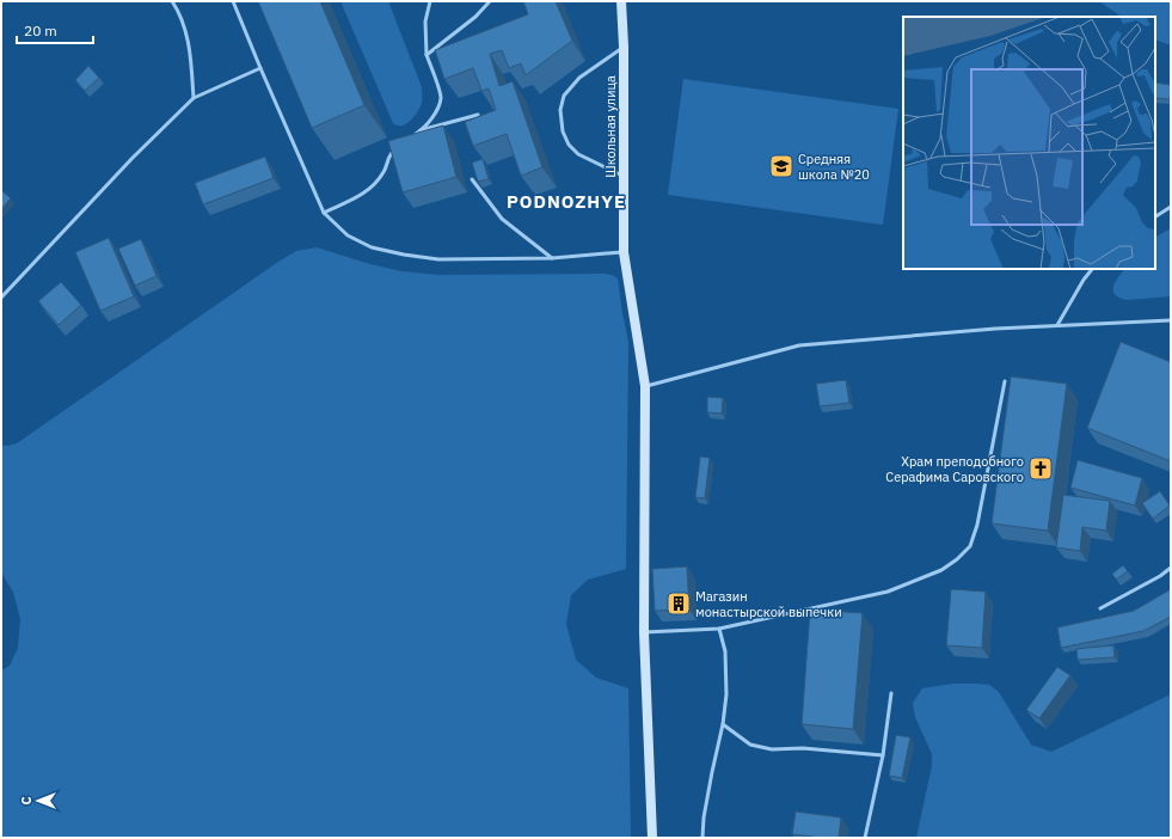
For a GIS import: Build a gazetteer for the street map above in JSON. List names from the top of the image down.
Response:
{
  "streets": {
    "main road": ["Школьная улица"]
  },
  "districts": ["PODNOZHYE"],
  "places": {
    "school or university": ["Средняя школа №20"],
    "church": ["Храм преподобного Серафима Саровского"],
    "building": ["Магазин монастырской выпечки"]
  },
  "scale_bar": "20 m",
  "north": "left"
}
